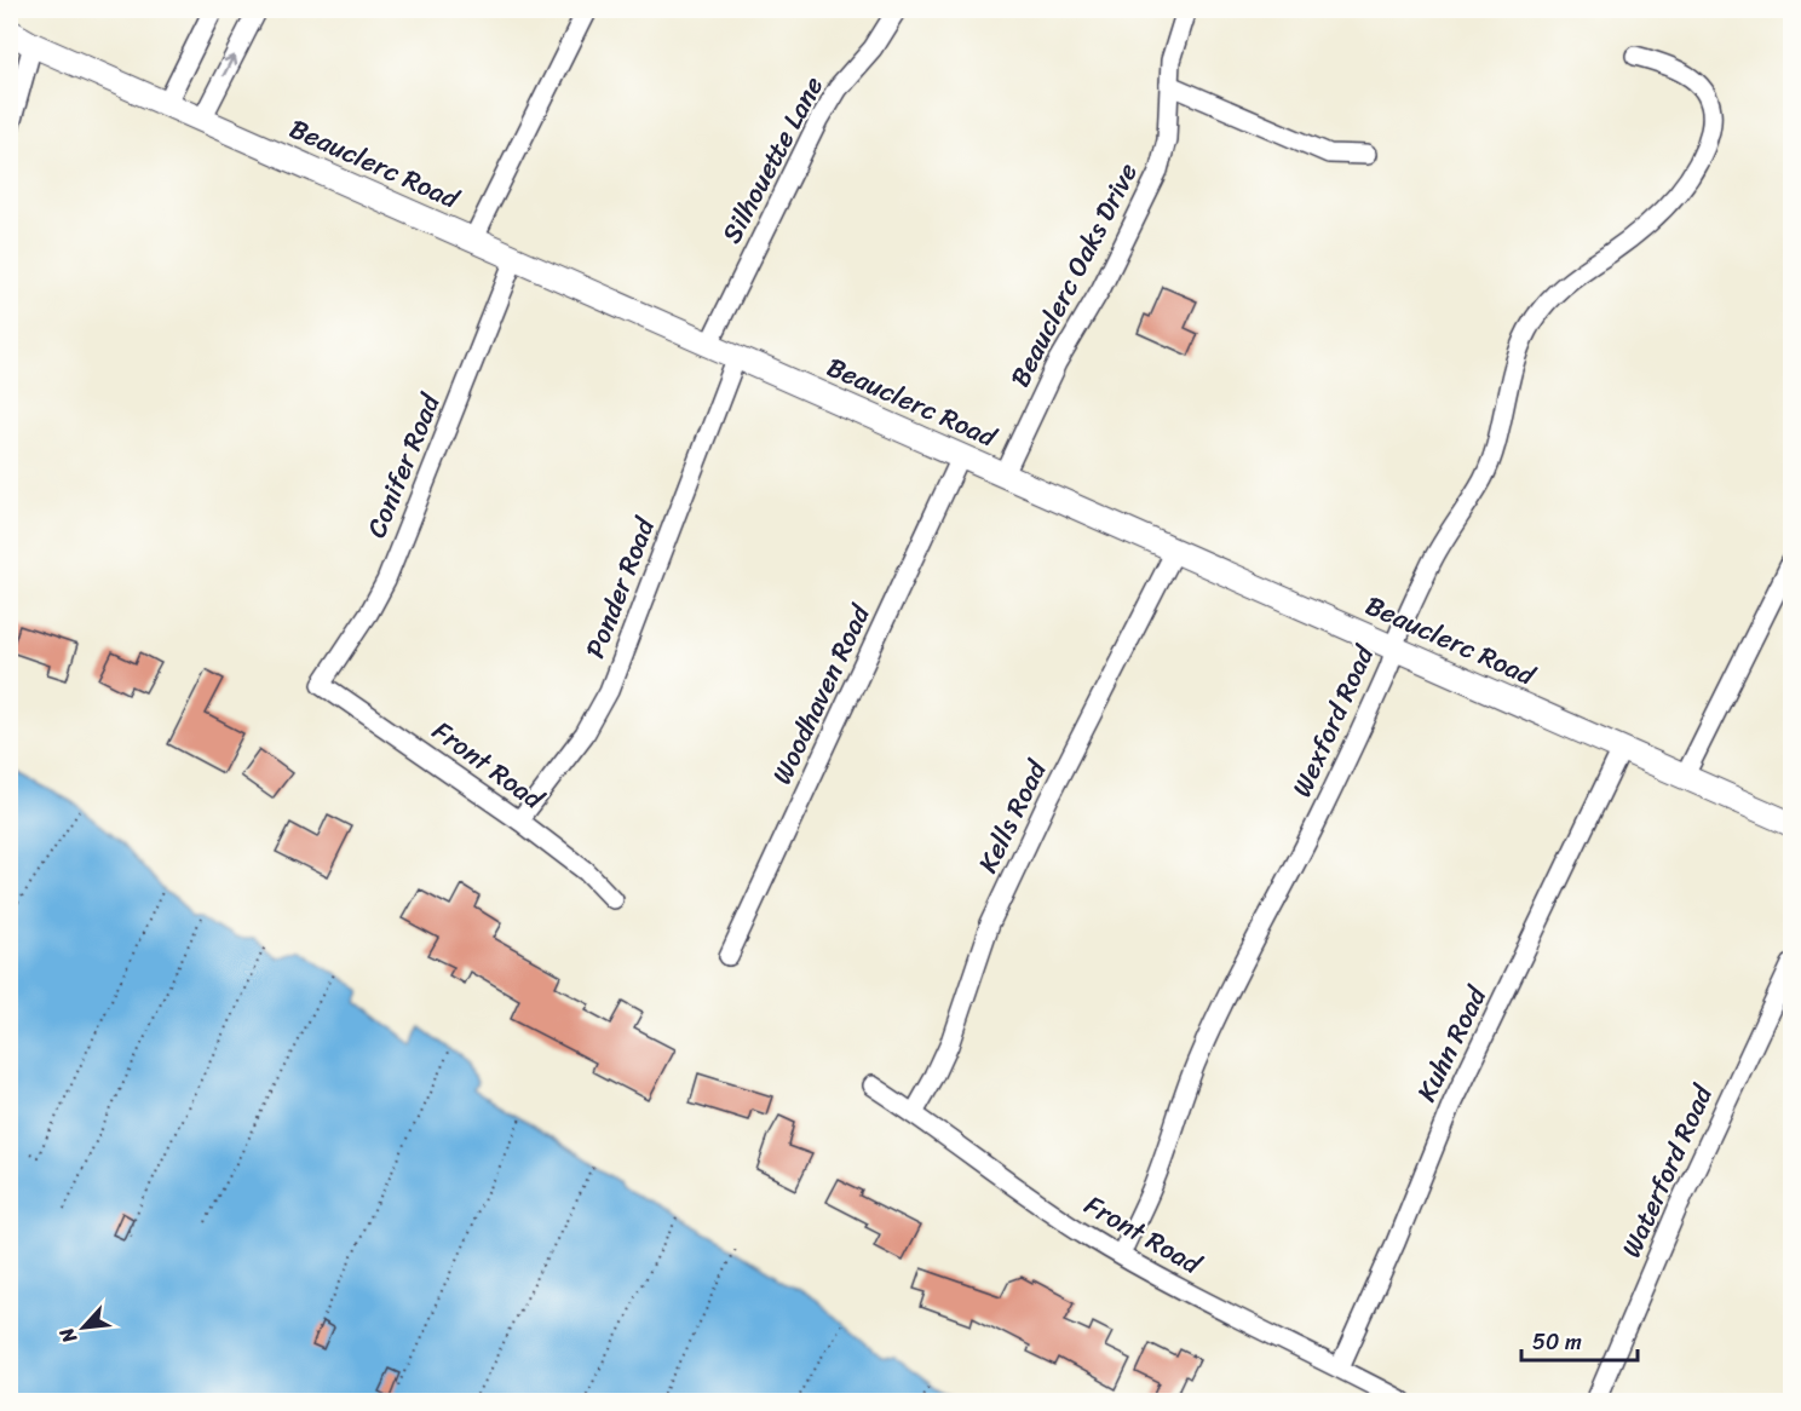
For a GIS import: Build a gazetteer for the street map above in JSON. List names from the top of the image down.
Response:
{
  "streets": {
    "street": [
      "Silhouette Lane",
      "Beauclerc Road",
      "Beauclerc Oaks Drive",
      "Conifer Road",
      "Ponder Road",
      "Woodhaven Road",
      "Wexford Road",
      "Front Road",
      "Kells Road",
      "Kuhn Road",
      "Waterford Road"
    ]
  },
  "crossings": [
    ["Silhouette Lane", "Beauclerc Road"],
    ["Beauclerc Road", "Beauclerc Oaks Drive"],
    ["Beauclerc Road", "Conifer Road"],
    ["Beauclerc Road", "Ponder Road"],
    ["Beauclerc Road", "Woodhaven Road"],
    ["Beauclerc Road", "Wexford Road"],
    ["Beauclerc Road", "Kells Road"],
    ["Beauclerc Road", "Kuhn Road"],
    ["Conifer Road", "Front Road"],
    ["Ponder Road", "Front Road"],
    ["Wexford Road", "Front Road"],
    ["Front Road", "Kells Road"],
    ["Front Road", "Kuhn Road"]
  ],
  "scale_bar": "50 m",
  "north": "bottom left"
}
